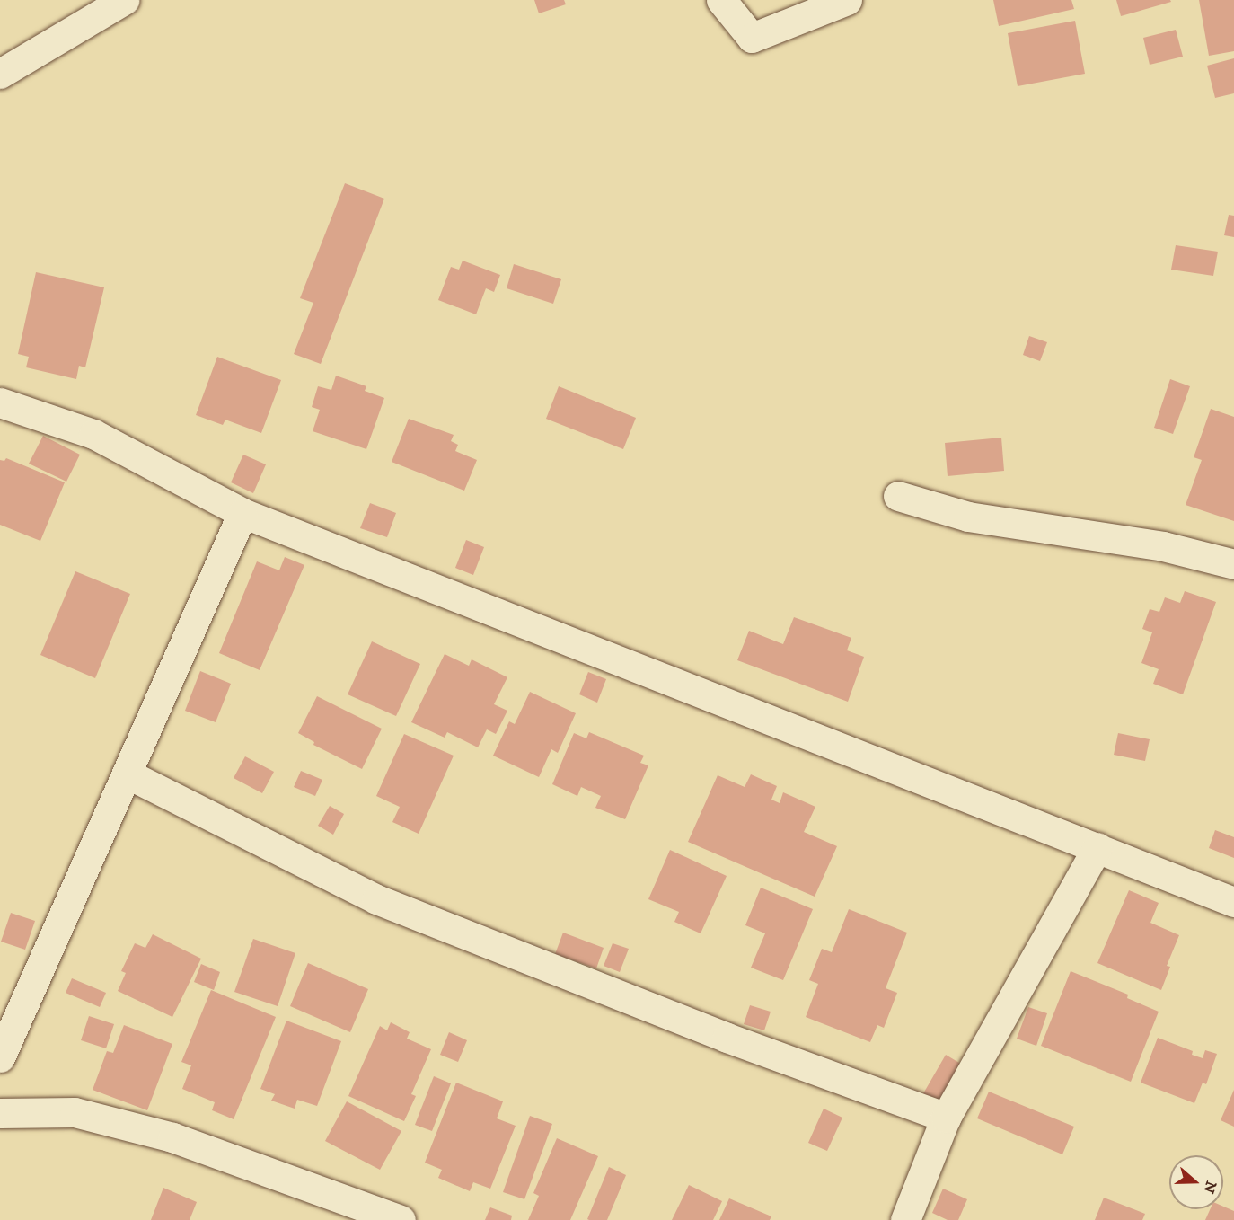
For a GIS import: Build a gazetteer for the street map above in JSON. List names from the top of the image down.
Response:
{
  "north": "right"
}
